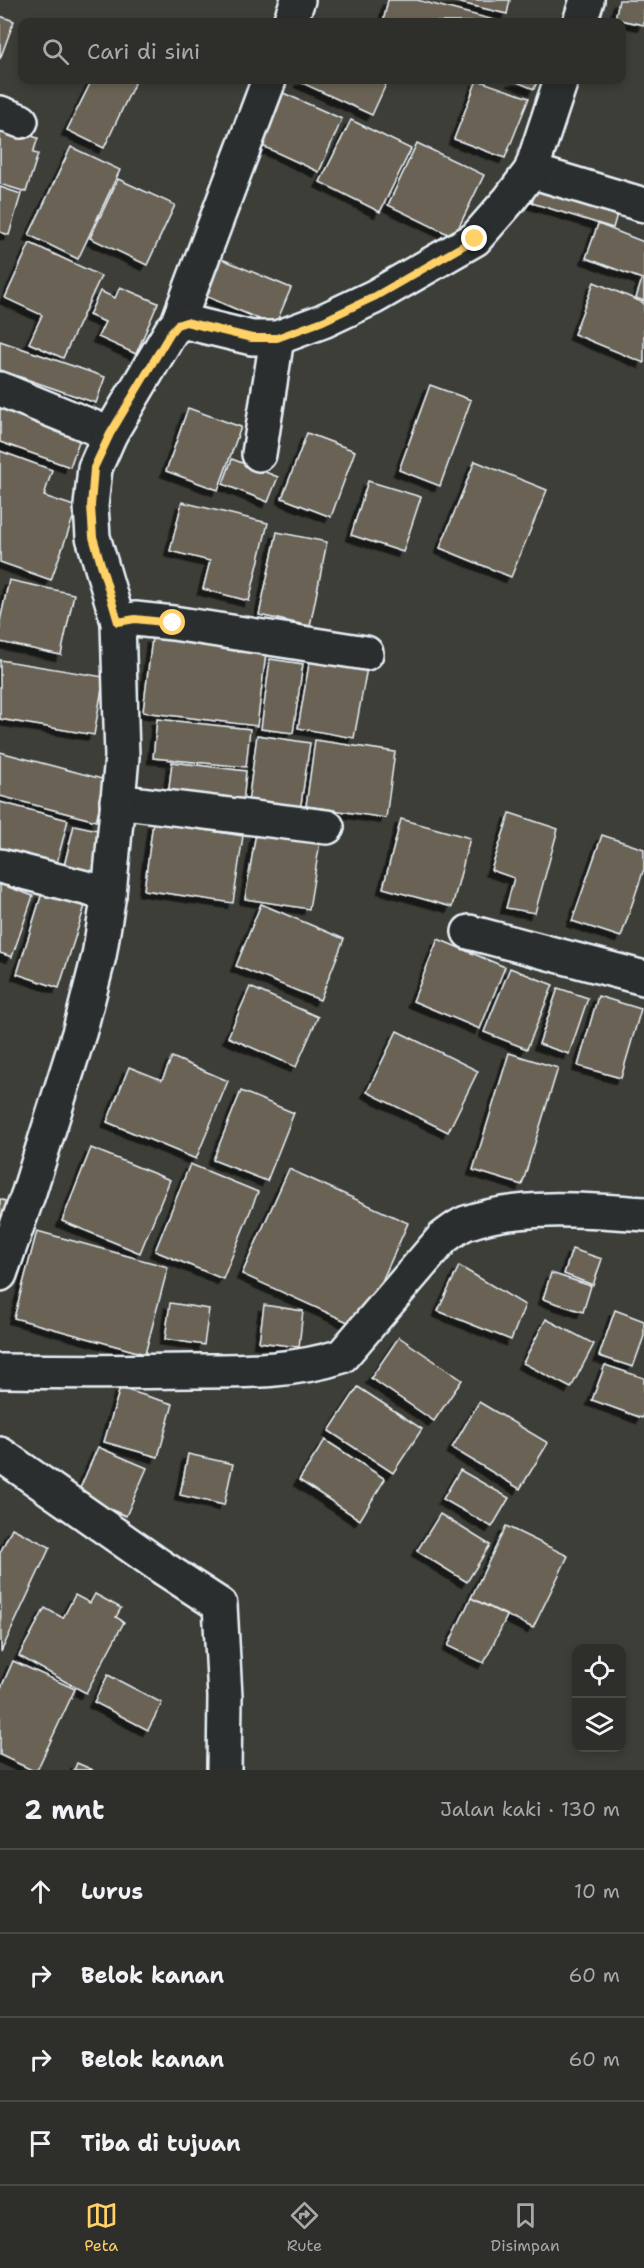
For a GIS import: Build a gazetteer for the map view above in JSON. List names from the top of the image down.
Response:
{
  "page": {
    "search": "Cari di sini",
    "heading": ["2 mnt", "Jalan kaki · 130 m"],
    "list": [
      ["Lurus", "10 m"],
      ["Belok kanan", "60 m"],
      ["Belok kanan", "60 m"],
      "Tiba di tujuan"
    ],
    "nav": ["Peta", "Rute", "Disimpan"]
  }
}
